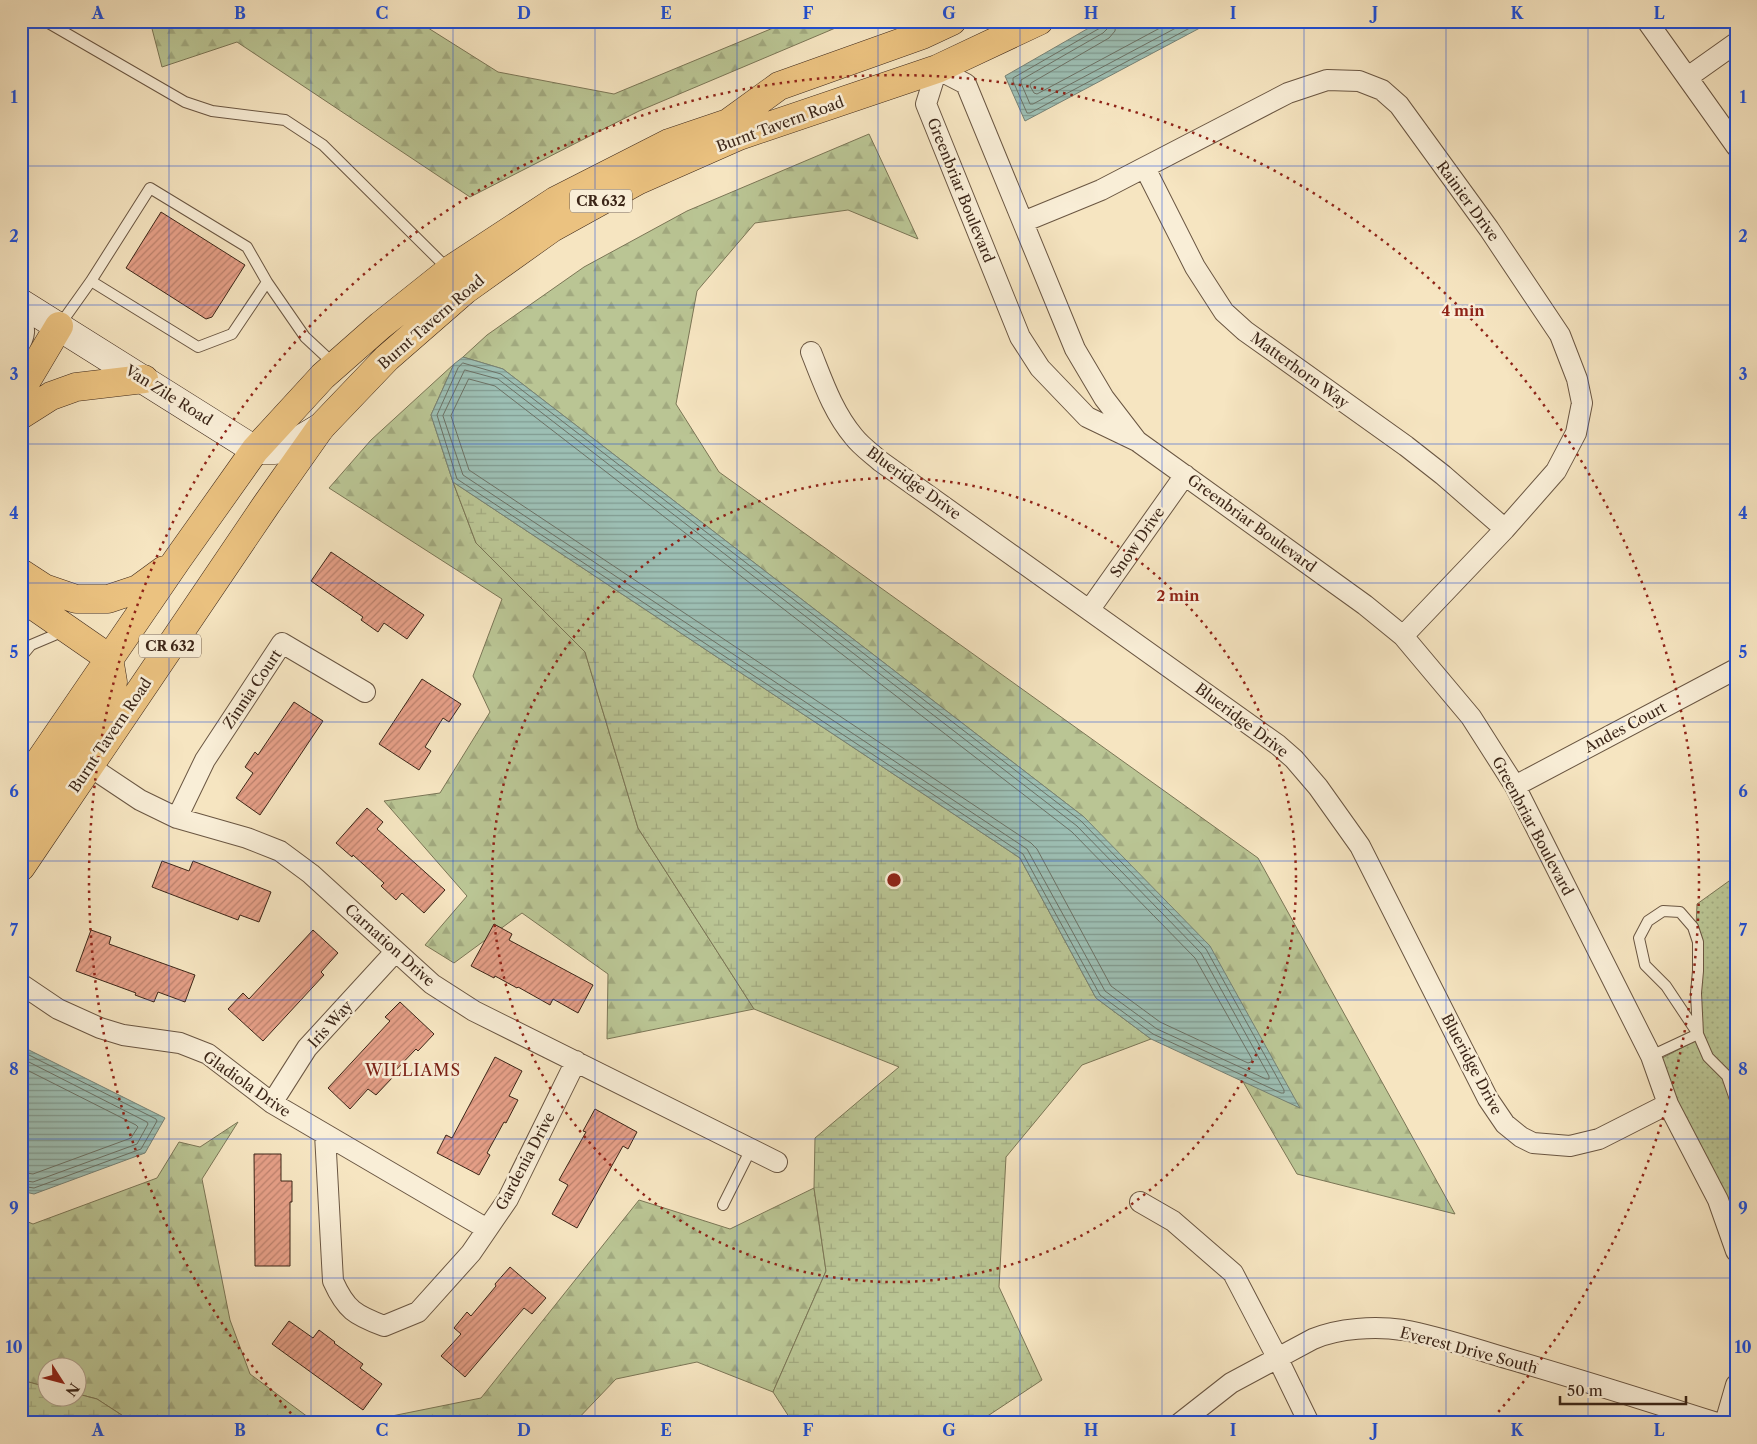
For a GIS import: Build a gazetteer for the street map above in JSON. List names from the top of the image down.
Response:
{
  "streets": {
    "main road": ["Burnt Tavern Road", "CR 632"],
    "street": [
      "Greenbriar Boulevard",
      "Rainier Drive",
      "Matterhorn Way",
      "Van Zile Road",
      "Blueridge Drive",
      "Snow Drive",
      "Zinnia Court",
      "Andes Court",
      "Carnation Drive",
      "Iris Way",
      "Gladiola Drive",
      "Gardenia Drive",
      "Everest Drive South"
    ]
  },
  "crossings": [
    ["Burnt Tavern Road", "Greenbriar Boulevard"],
    ["Burnt Tavern Road", "Van Zile Road"],
    ["Burnt Tavern Road", "Carnation Drive"],
    ["Greenbriar Boulevard", "Rainier Drive"],
    ["Greenbriar Boulevard", "Blueridge Drive"],
    ["Greenbriar Boulevard", "Snow Drive"],
    ["Greenbriar Boulevard", "Andes Court"],
    ["Rainier Drive", "Matterhorn Way"],
    ["Blueridge Drive", "Snow Drive"],
    ["Zinnia Court", "Carnation Drive"],
    ["Carnation Drive", "Iris Way"],
    ["Carnation Drive", "Gardenia Drive"],
    ["Iris Way", "Gladiola Drive"],
    ["Gladiola Drive", "Gardenia Drive"]
  ],
  "districts": ["WILLIAMS"],
  "scale_bar": "50 m",
  "north": "bottom right",
  "grid": {
    "columns": [
      "A",
      "B",
      "C",
      "D",
      "E",
      "F",
      "G",
      "H",
      "I",
      "J",
      "K",
      "L"
    ],
    "rows": [
      "1",
      "2",
      "3",
      "4",
      "5",
      "6",
      "7",
      "8",
      "9",
      "10"
    ]
  },
  "rings": ["4 min", "2 min"]
}
